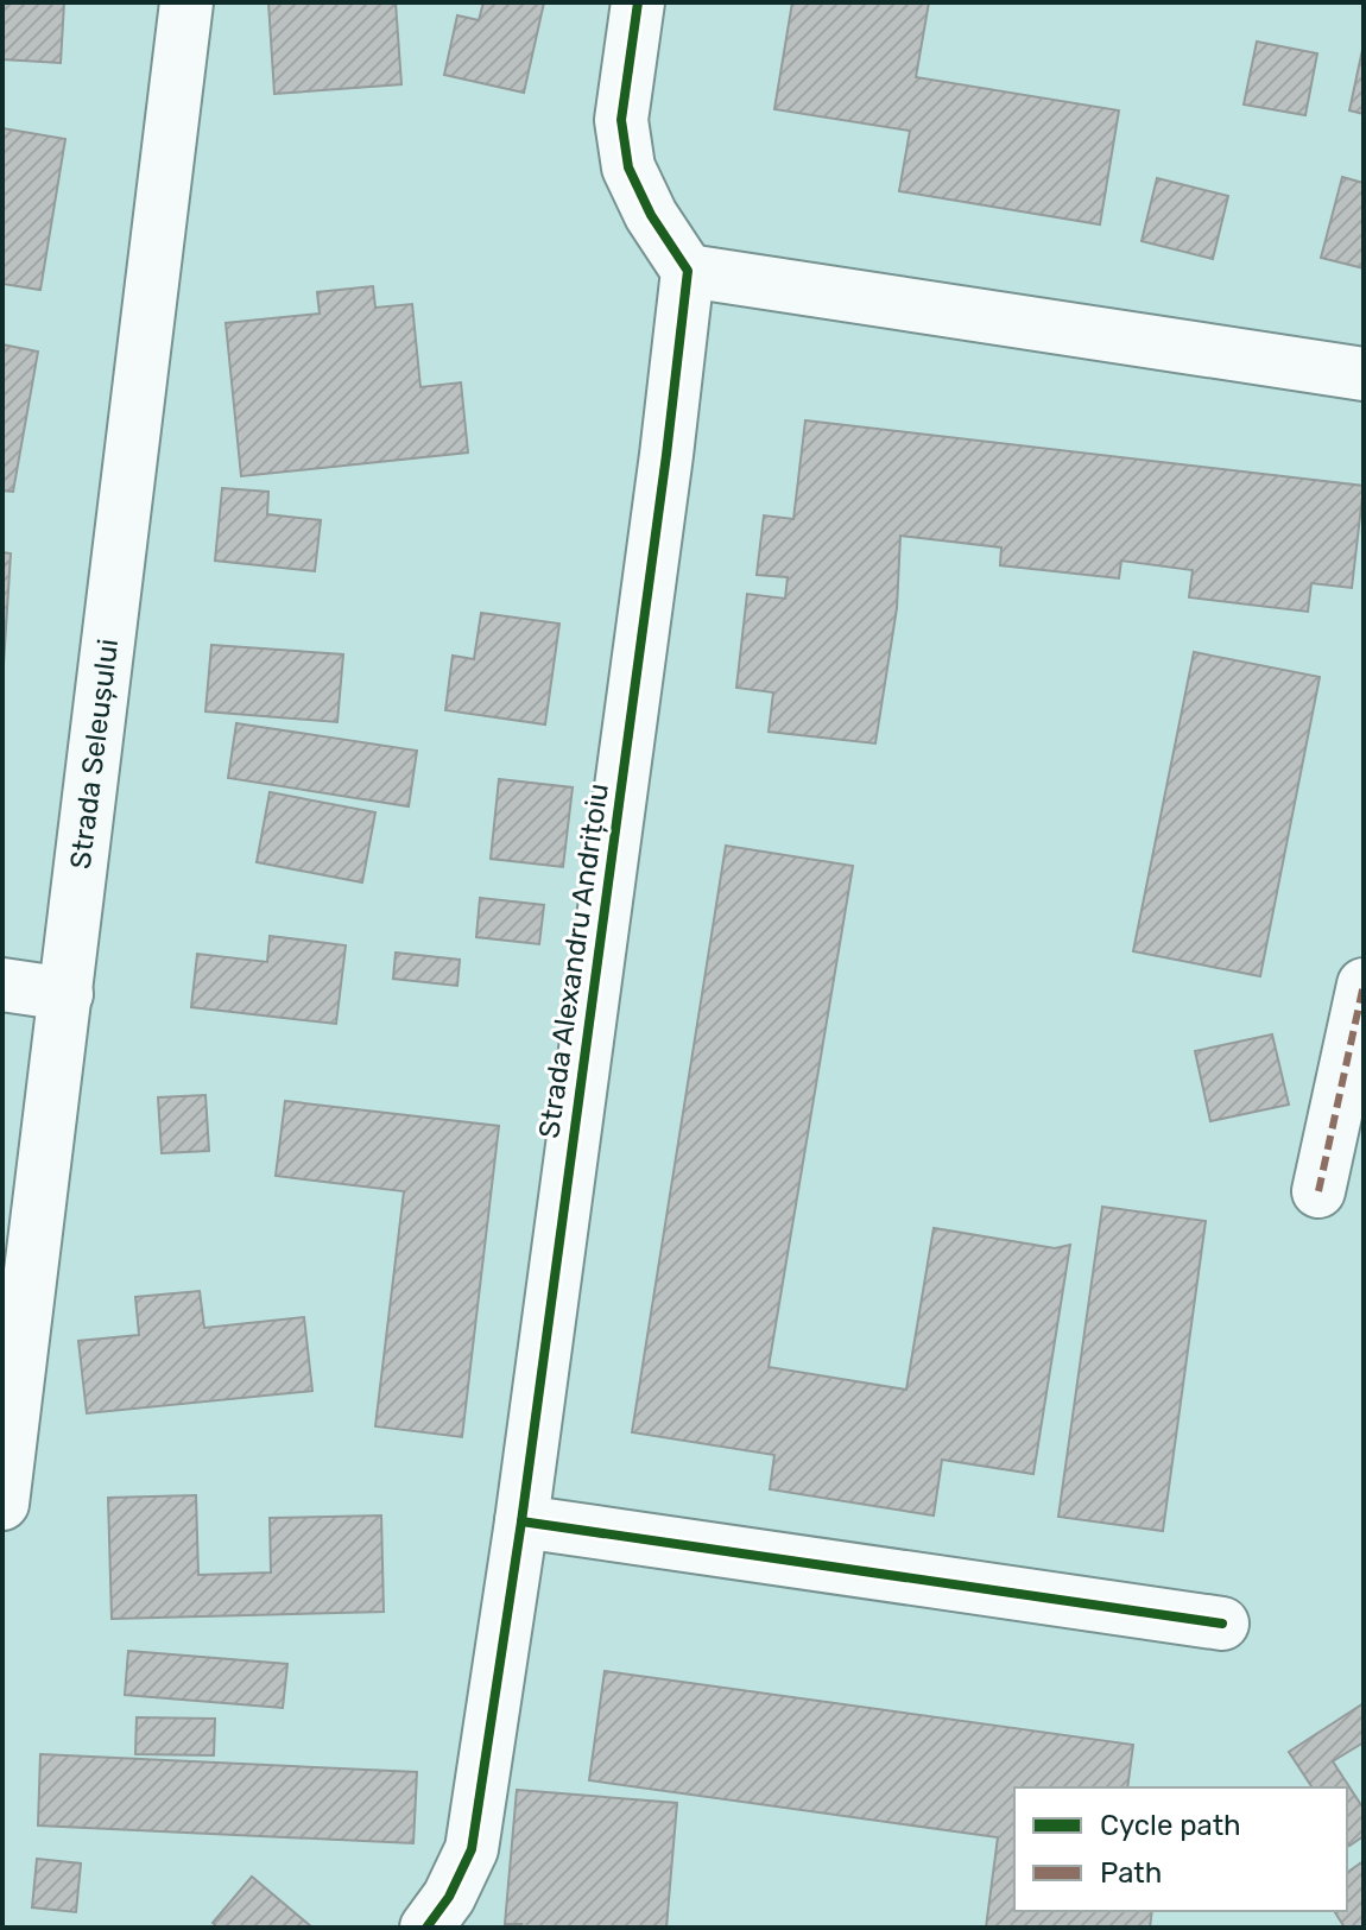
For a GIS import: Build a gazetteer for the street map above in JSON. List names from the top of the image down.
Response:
{
  "streets": {
    "street": ["Strada Seleușului", "Strada Alexandru Andrițoiu"]
  },
  "legend": ["Cycle path", "Path"]
}
